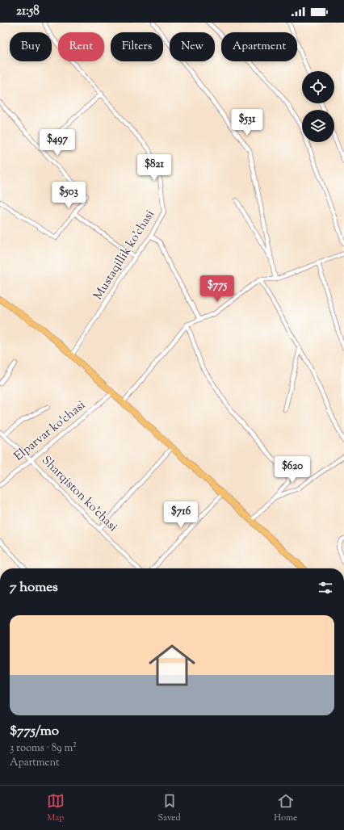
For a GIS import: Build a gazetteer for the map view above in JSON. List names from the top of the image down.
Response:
{
  "streets": {
    "street": ["Mustaqillik ko'chasi", "Elparvar ko'chasi", "Sharqiston ko'chasi"]
  },
  "crossings": [
    ["Elparvar ko'chasi", "Sharqiston ko'chasi"]
  ],
  "page": {
    "status": "21:58",
    "chip": [
      "Buy",
      "Rent",
      "Filters",
      "New",
      "Apartment"
    ],
    "price": [
      "$531",
      "$497",
      "$821",
      "$503",
      "$775",
      "$620",
      "$716"
    ],
    "heading": "7 homes",
    "list": [
      {
        "name": "$775/mo",
        "note": "3 rooms · 89 m² · Apartment"
      }
    ],
    "tabs": ["Map", "Saved", "Home"]
  }
}
